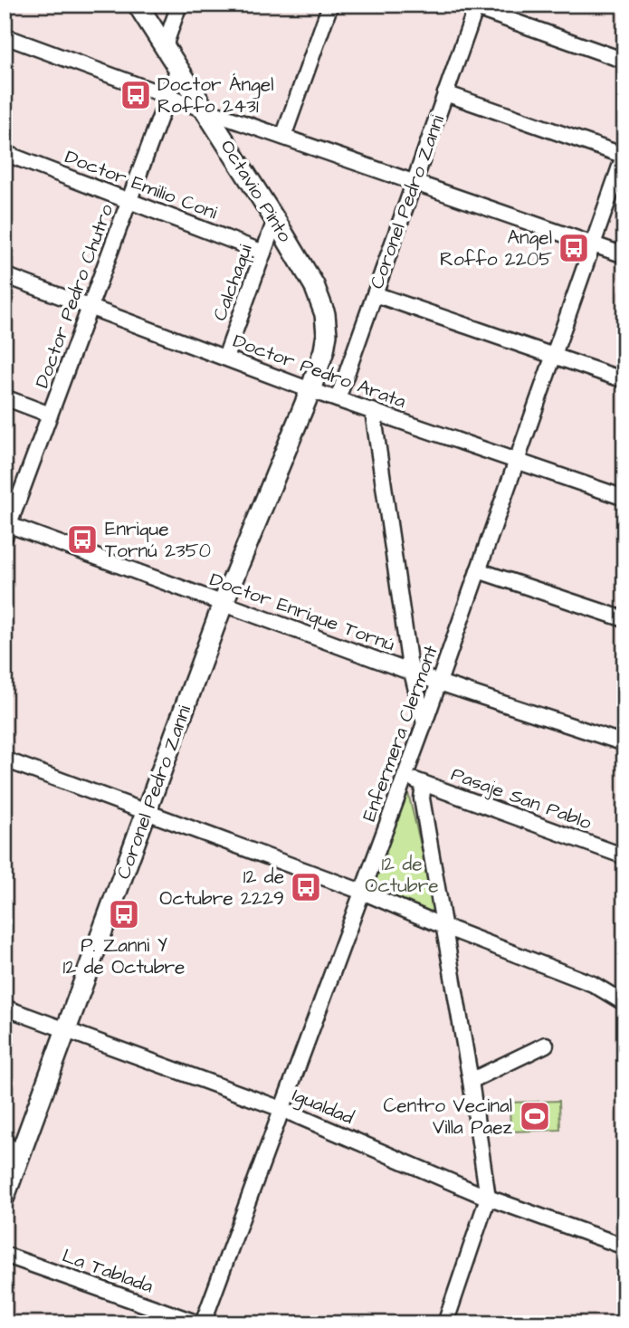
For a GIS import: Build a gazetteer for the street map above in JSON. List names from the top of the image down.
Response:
{
  "streets": {
    "main road": ["Octavio Pinto", "Coronel Pedro Zanni"],
    "street": [
      "Doctor Emilio Coni",
      "Calchaqui",
      "Doctor Pedro Chutro",
      "Doctor Pedro Arata",
      "Doctor Enrique Tornú",
      "Enfermera Clermont",
      "Pasaje San Pablo",
      "Igualdad",
      "La Tablada"
    ]
  },
  "crossings": [
    ["Doctor Emilio Coni", "Calchaqui"],
    ["Doctor Emilio Coni", "Doctor Pedro Chutro"],
    ["Octavio Pinto", "Coronel Pedro Zanni"],
    ["Octavio Pinto", "Calchaqui"],
    ["Octavio Pinto", "Doctor Pedro Chutro"],
    ["Octavio Pinto", "Doctor Pedro Arata"],
    ["Coronel Pedro Zanni", "Doctor Pedro Arata"],
    ["Coronel Pedro Zanni", "Doctor Enrique Tornú"],
    ["Coronel Pedro Zanni", "Igualdad"],
    ["Calchaqui", "Doctor Pedro Arata"],
    ["Doctor Pedro Chutro", "Doctor Pedro Arata"],
    ["Doctor Pedro Chutro", "Doctor Enrique Tornú"],
    ["Doctor Pedro Arata", "Enfermera Clermont"],
    ["Doctor Enrique Tornú", "Enfermera Clermont"],
    ["Enfermera Clermont", "Pasaje San Pablo"],
    ["Enfermera Clermont", "Igualdad"],
    ["Enfermera Clermont", "La Tablada"]
  ],
  "parks": ["12 de Octubre"],
  "places": {
    "bus stop": [
      "Doctor Ángel Roffo 2431",
      "Angel Roffo 2205",
      "Enrique Tornú 2350",
      "12 de Octubre 2229",
      "P. Zanni Y 12 de Octubre"
    ],
    "sports": ["Centro Vecinal Villa Paez"]
  }
}
